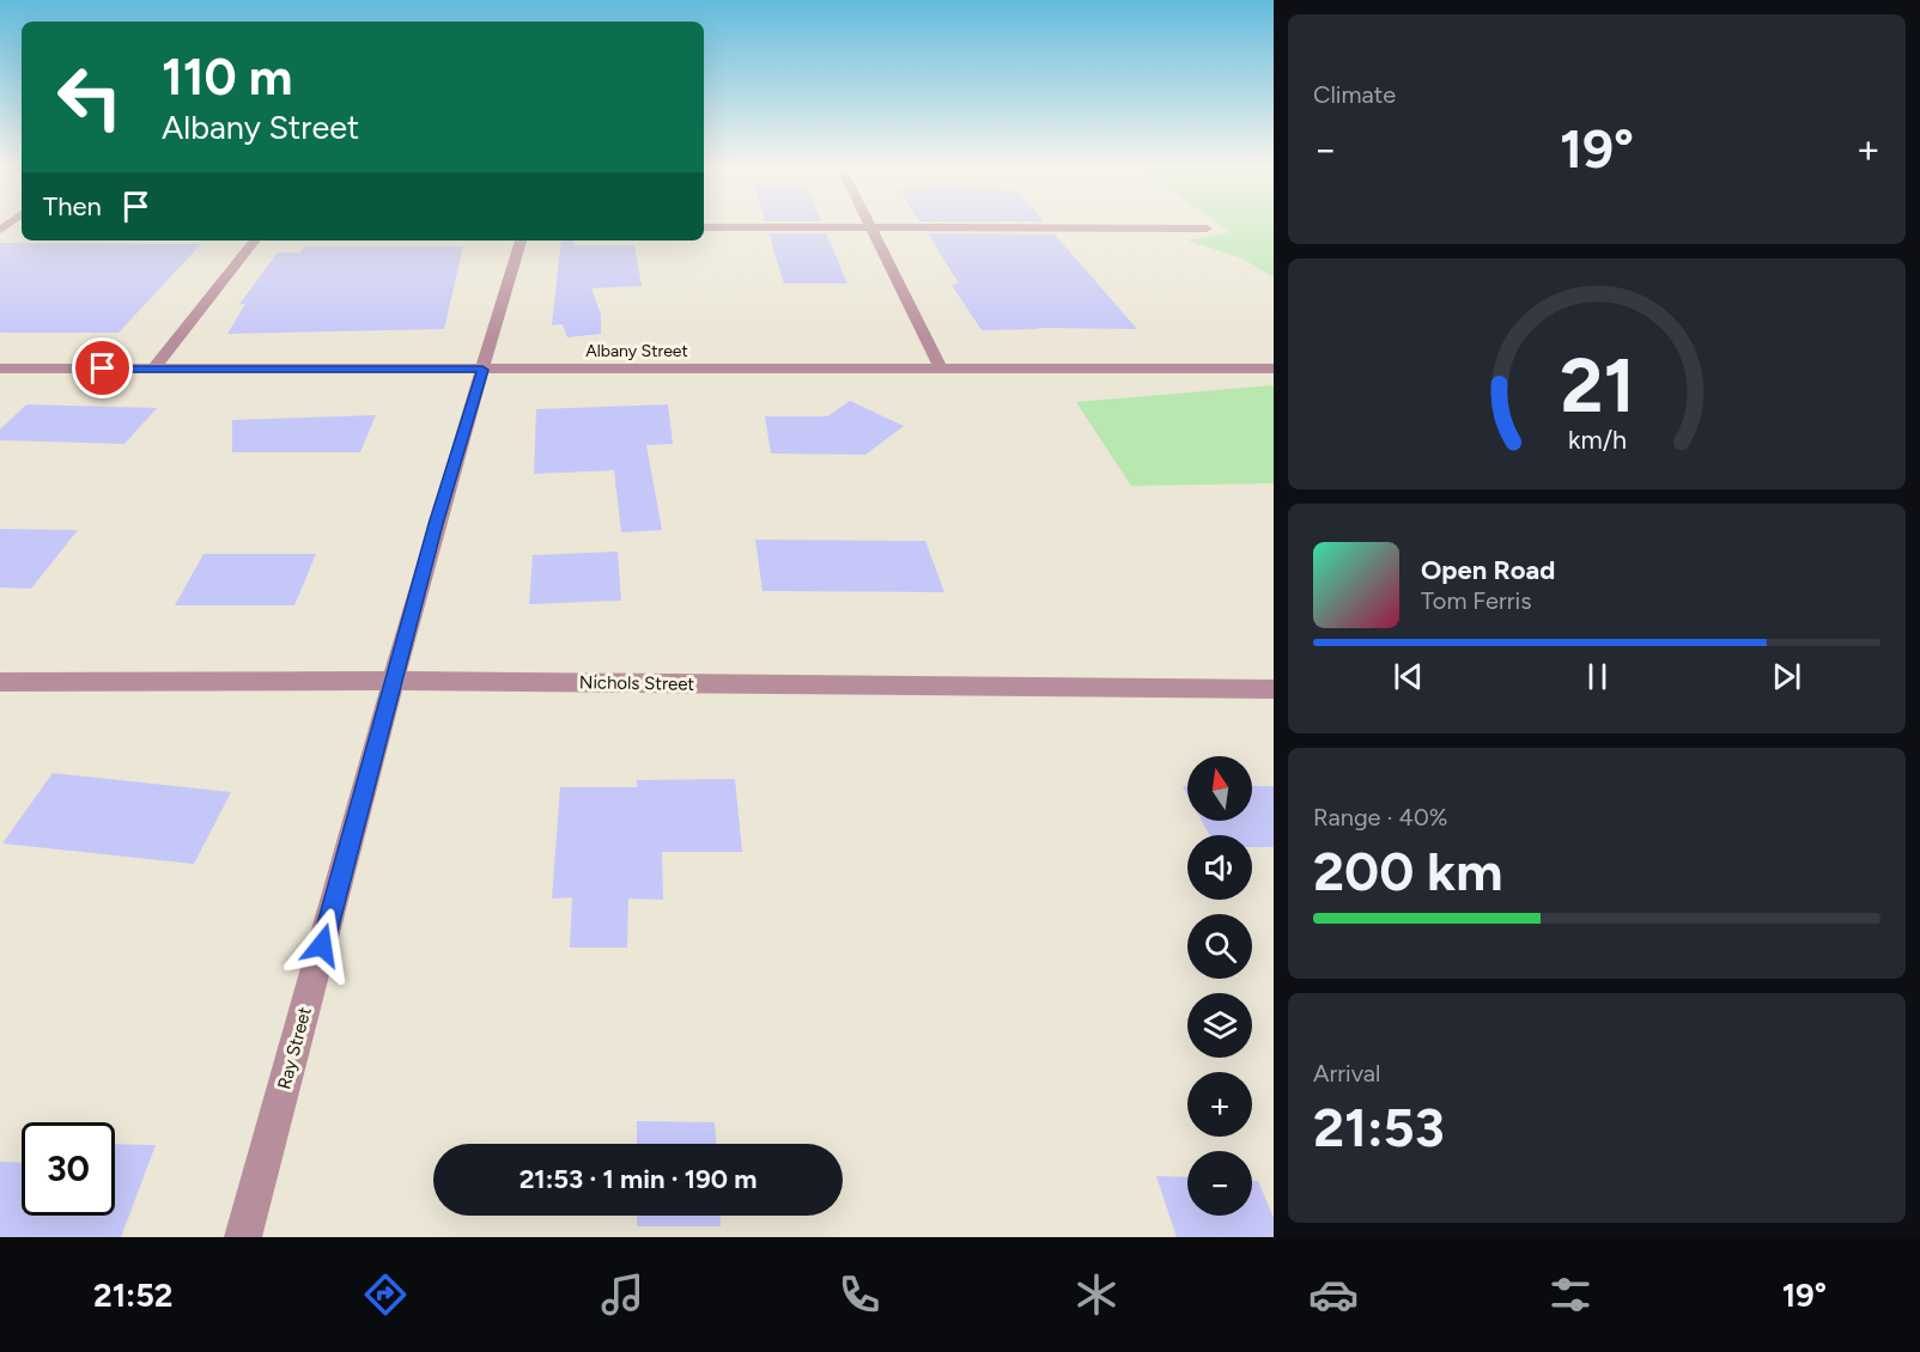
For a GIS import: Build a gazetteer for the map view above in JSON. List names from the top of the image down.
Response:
{
  "streets": {
    "street": ["Albany Street", "Nichols Street", "Ray Street"]
  },
  "crossings": [
    ["Albany Street", "Ray Street"],
    ["Nichols Street", "Ray Street"]
  ],
  "north": "top",
  "page": {
    "tile": [
      "Climate",
      ["Range · 40%", "200 km"],
      ["Arrival", "21:53"]
    ],
    "turn": ["110 m", "Albany Street"],
    "heat": ["−", "19°", "+"],
    "then": "Then",
    "song": ["Open Road", "Tom Ferris"],
    "map_buttons": ["+", "−"],
    "limit": "30",
    "trip": "21:53 · 1 min · 190 m",
    "tabs": ["21:52", "19°"],
    "gauge": ["21", "km/h"]
  }
}
